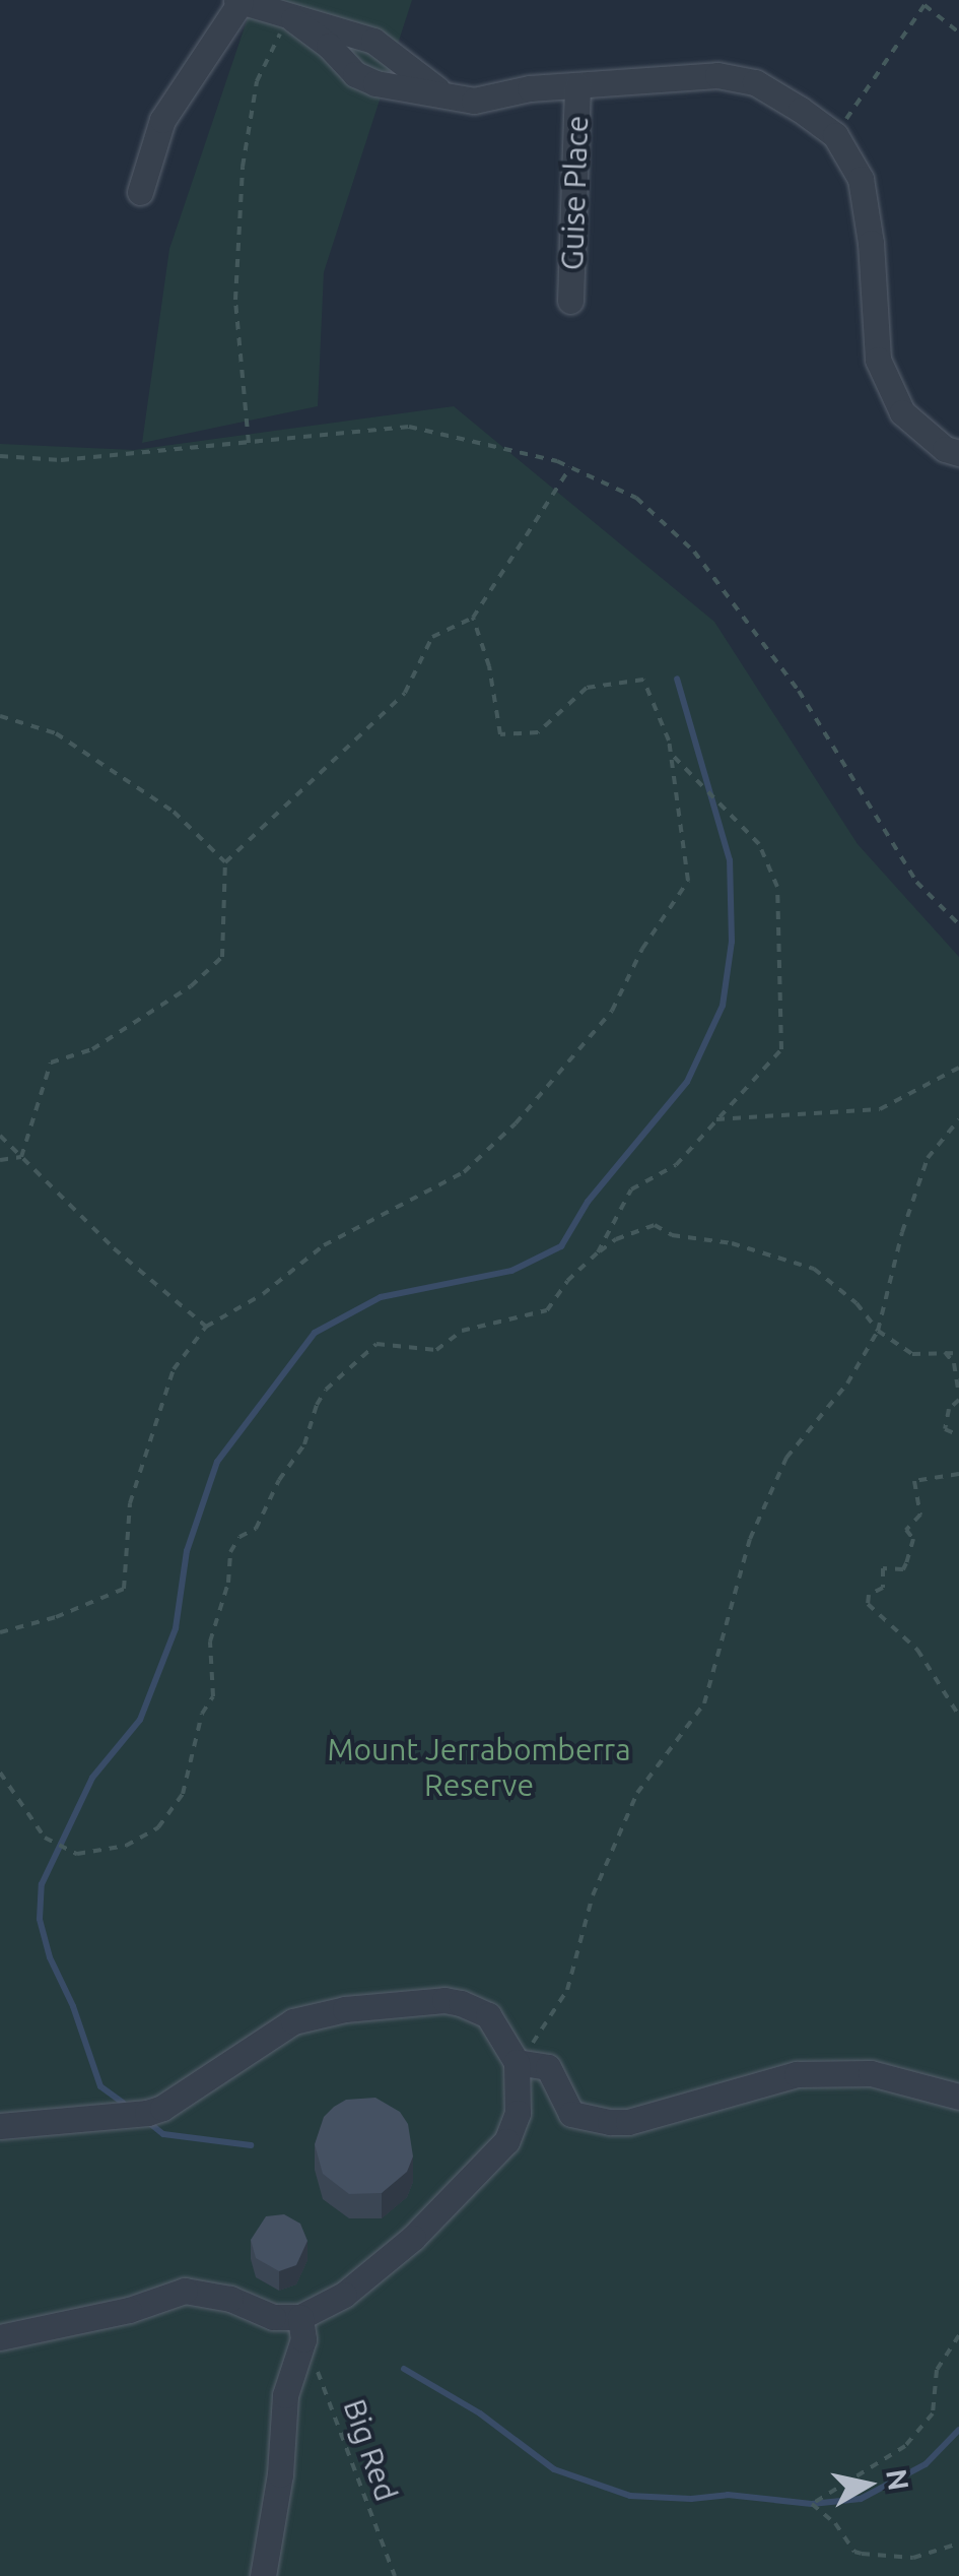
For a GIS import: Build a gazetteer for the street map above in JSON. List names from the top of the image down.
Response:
{
  "streets": {
    "street": ["Guise Place"],
    "path": ["Big Red"]
  },
  "parks": ["Mount Jerrabomberra Reserve"],
  "north": "right"
}
